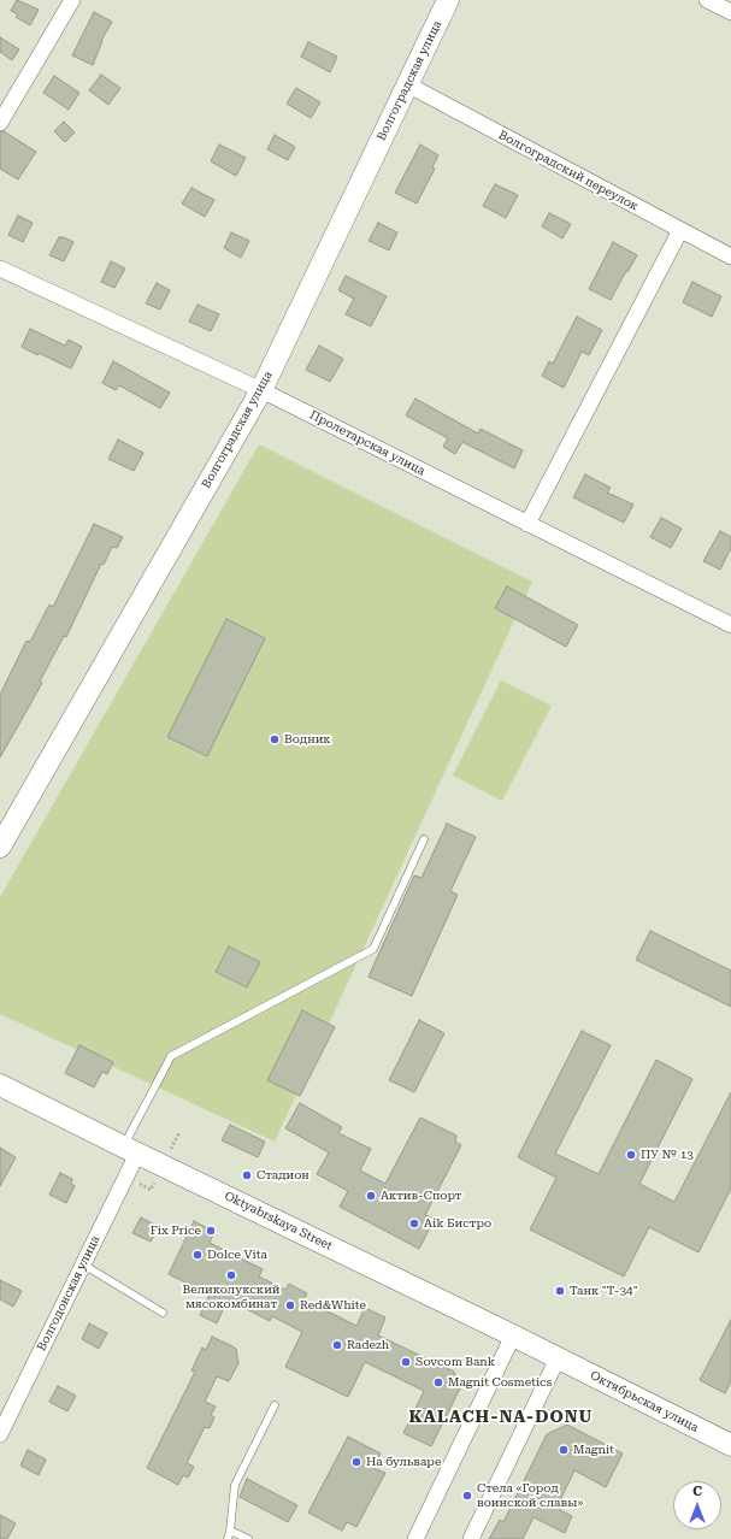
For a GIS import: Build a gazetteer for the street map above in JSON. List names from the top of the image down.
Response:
{
  "streets": {
    "street": [
      "Волгоградская улица",
      "Волгоградский переулок",
      "Пролетарская улица",
      "Oktyabrskaya Street",
      "Волгодонская улица",
      "Октябрьская улица"
    ]
  },
  "crossings": [
    ["Волгоградская улица", "Волгоградский переулок"],
    ["Волгоградская улица", "Пролетарская улица"],
    ["Oktyabrskaya Street", "Волгодонская улица"],
    ["Oktyabrskaya Street", "Октябрьская улица"]
  ],
  "districts": ["KALACH-NA-DONU"],
  "places": [
    "Водник",
    "ПУ № 13",
    "Стадион",
    "Актив-Спорт",
    "Aik Бистро",
    "Fix Price",
    "Dolce Vita",
    "Великолукский мясокомбинат",
    "Танк \"Т-34\"",
    "Red&White",
    "Radezh",
    "Sovcom Bank",
    "Magnit Cosmetics",
    "Magnit",
    "На бульваре",
    "Стела «Город воинской славы»"
  ],
  "north": "top"
}
